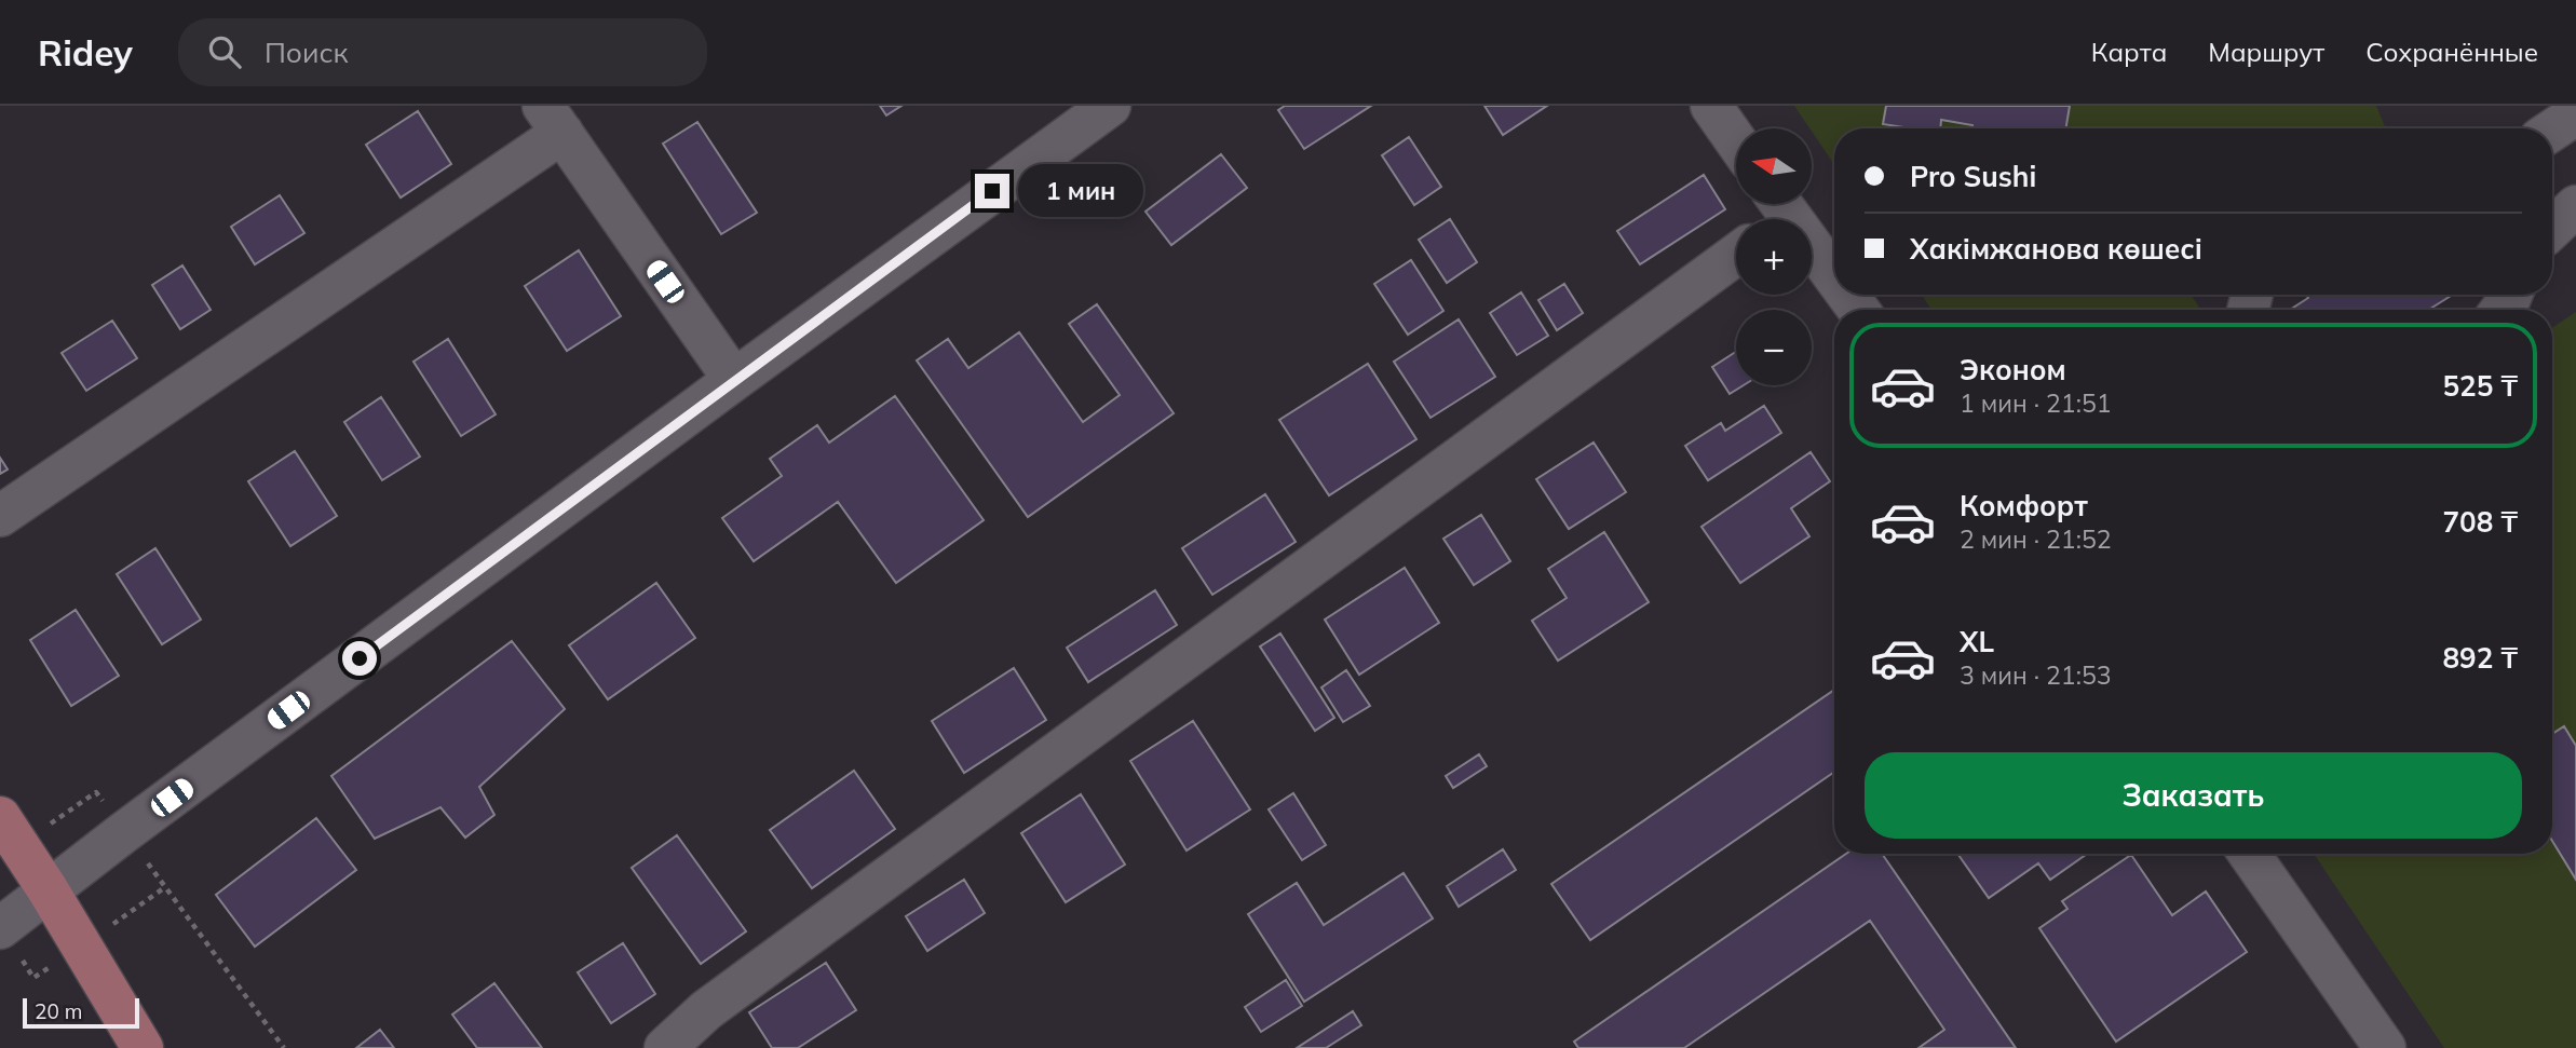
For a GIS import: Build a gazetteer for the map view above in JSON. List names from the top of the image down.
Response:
{
  "scale_bar": "20 m",
  "north": "left",
  "page": {
    "header": "Ridey",
    "search": "Поиск",
    "nav": ["Карта", "Маршрут", "Сохранённые"],
    "map_buttons": ["+", "−"],
    "banner": ["Pro Sushi", "Хакімжанова көшесі"],
    "bubble": "1 мин",
    "list": [
      {
        "name": "Эконом",
        "note": "1 мин · 21:51",
        "value": "525 ₸"
      },
      {
        "name": "Комфорт",
        "note": "2 мин · 21:52",
        "value": "708 ₸"
      },
      {
        "name": "XL",
        "note": "3 мин · 21:53",
        "value": "892 ₸"
      }
    ],
    "buttons": "Заказать",
    "scale": "20 m"
  }
}
